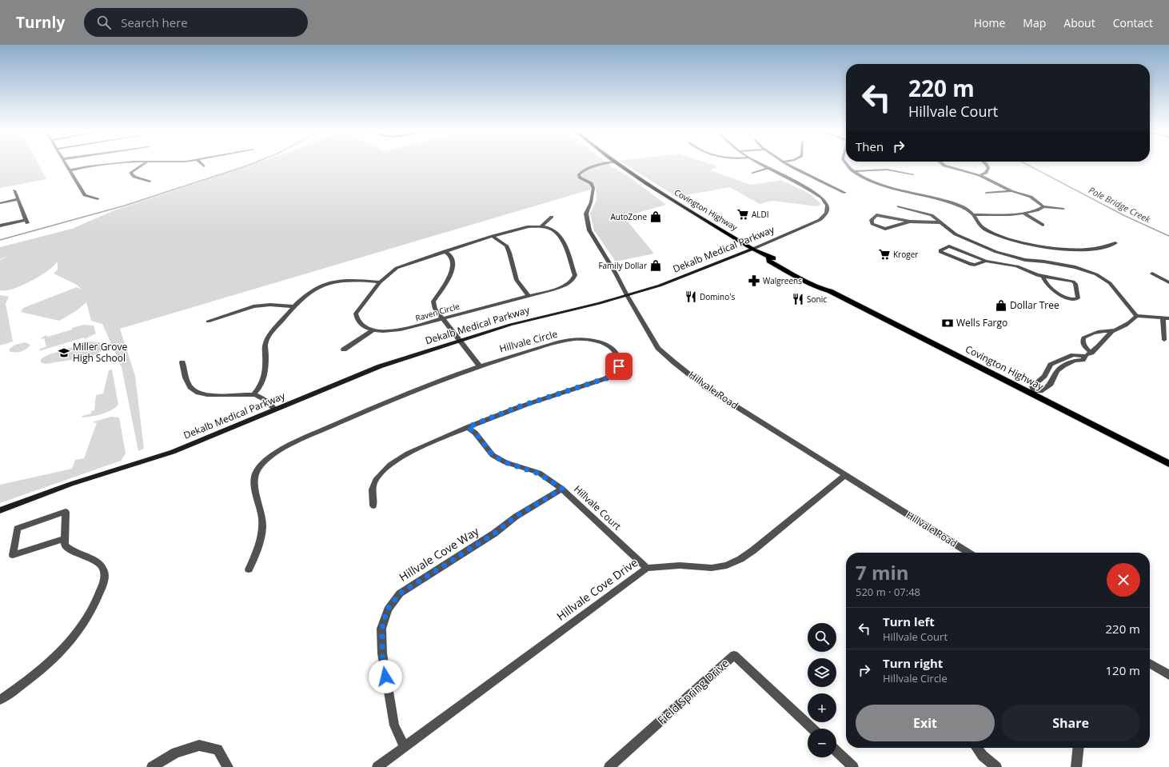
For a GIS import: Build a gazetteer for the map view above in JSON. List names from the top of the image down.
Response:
{
  "streets": {
    "main road": ["Covington Highway", "Dekalb Medical Parkway"],
    "street": [
      "Raven Circle",
      "Hillvale Circle",
      "Hillvale Road",
      "Hillvale Court",
      "Hillvale Cove Way",
      "Hillvale Cove Drive",
      "Field Spring Drive"
    ]
  },
  "crossings": [
    ["Covington Highway", "Dekalb Medical Parkway"],
    ["Dekalb Medical Parkway", "Hillvale Road"],
    ["Hillvale Circle", "Hillvale Court"],
    ["Hillvale Road", "Hillvale Cove Drive"],
    ["Hillvale Court", "Hillvale Cove Way"],
    ["Hillvale Court", "Hillvale Cove Drive"],
    ["Hillvale Cove Way", "Hillvale Cove Drive"]
  ],
  "water": ["Pole Bridge Creek"],
  "places": {
    "supermarket": ["ALDI", "Kroger"],
    "shop": ["AutoZone", "Family Dollar", "Dollar Tree"],
    "pharmacy": ["Walgreens"],
    "restaurant": ["Domino's", "Sonic"],
    "bank": ["Wells Fargo"],
    "school or university": ["Miller Grove High School"]
  },
  "page": {
    "header": "Turnly",
    "search": "Search here",
    "nav": [
      "Home",
      "Map",
      "About",
      "Contact"
    ],
    "turn": ["220 m", "Hillvale Court"],
    "then": "Then",
    "heading": ["7 min", "520 m · 07:48"],
    "list": [
      {
        "name": "Turn left",
        "note": "Hillvale Court",
        "value": "220 m"
      },
      {
        "name": "Turn right",
        "note": "Hillvale Circle",
        "value": "120 m"
      }
    ],
    "map_buttons": ["+", "−"],
    "buttons": ["Exit", "Share"]
  }
}
